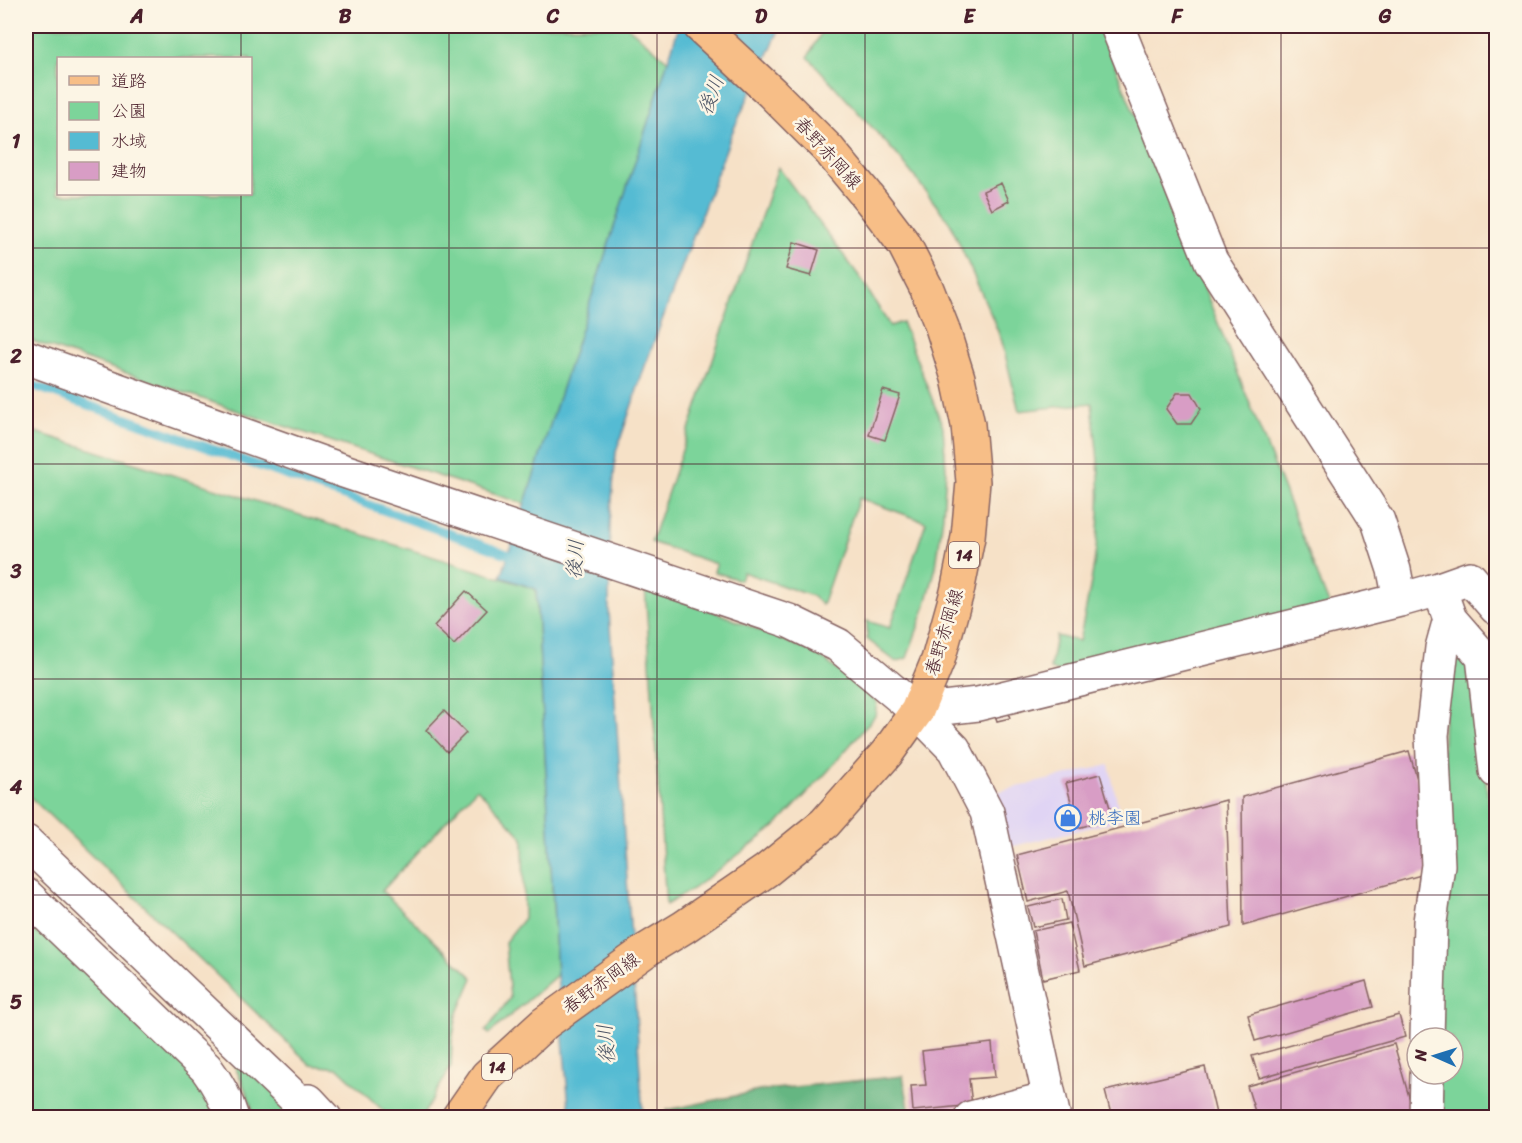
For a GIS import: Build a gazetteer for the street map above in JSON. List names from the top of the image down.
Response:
{
  "streets": {
    "main road": ["春野赤岡線", "14"]
  },
  "water": ["後川"],
  "places": {
    "shop": ["桃李園"]
  },
  "legend": [
    "道路",
    "公園",
    "水域",
    "建物"
  ],
  "north": "left",
  "grid": {
    "columns": [
      "A",
      "B",
      "C",
      "D",
      "E",
      "F",
      "G"
    ],
    "rows": [
      "1",
      "2",
      "3",
      "4",
      "5"
    ]
  }
}
